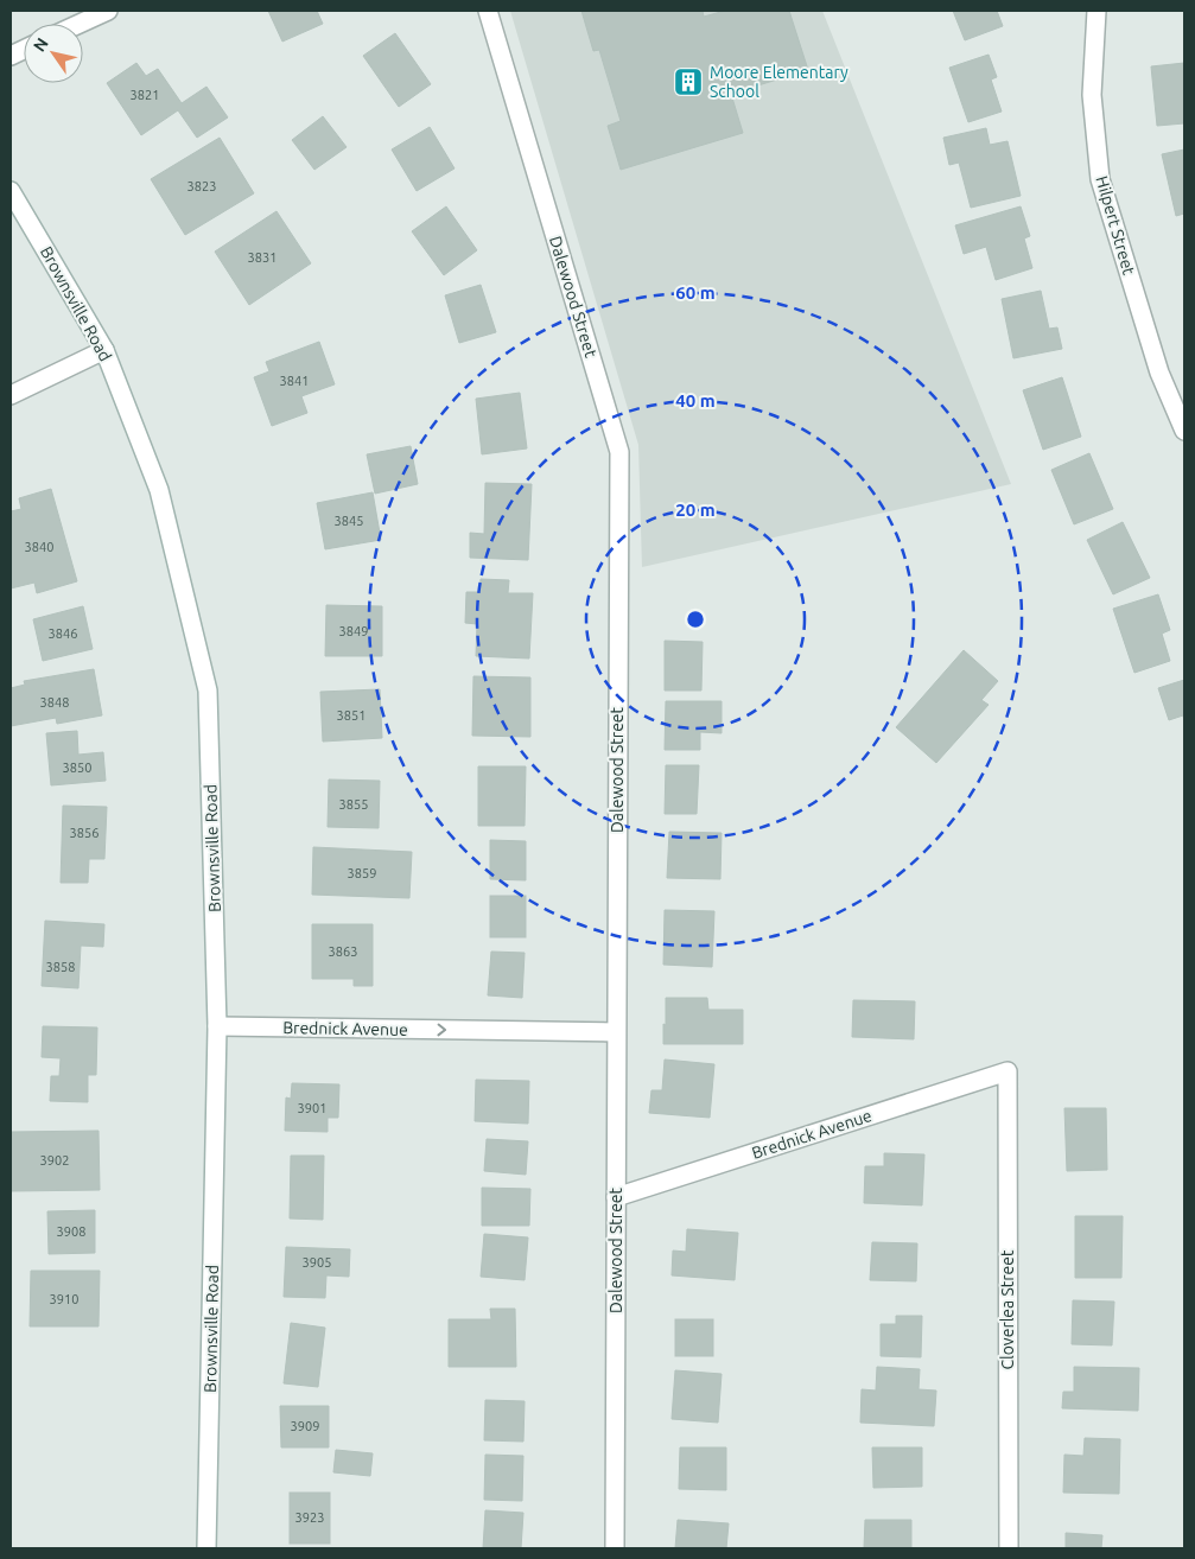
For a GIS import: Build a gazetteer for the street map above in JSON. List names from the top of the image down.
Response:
{
  "streets": {
    "street": [
      "Hilpert Street",
      "Dalewood Street",
      "Brownsville Road",
      "Brednick Avenue",
      "Cloverlea Street"
    ]
  },
  "crossings": [
    ["Dalewood Street", "Brednick Avenue"],
    ["Brownsville Road", "Brednick Avenue"],
    ["Brednick Avenue", "Cloverlea Street"]
  ],
  "one_way": ["Brednick Avenue"],
  "places": {
    "building": ["Moore Elementary School"]
  },
  "house_numbers": [
    "3821",
    "3823",
    "3831",
    "3841",
    "3845",
    "3840",
    "3849",
    "3846",
    "3848",
    "3851",
    "3850",
    "3855",
    "3856",
    "3859",
    "3863",
    "3858",
    "3901",
    "3902",
    "3908",
    "3905",
    "3910",
    "3909",
    "3923"
  ],
  "north": "top left",
  "rings": ["60 m", "40 m", "20 m"]
}
